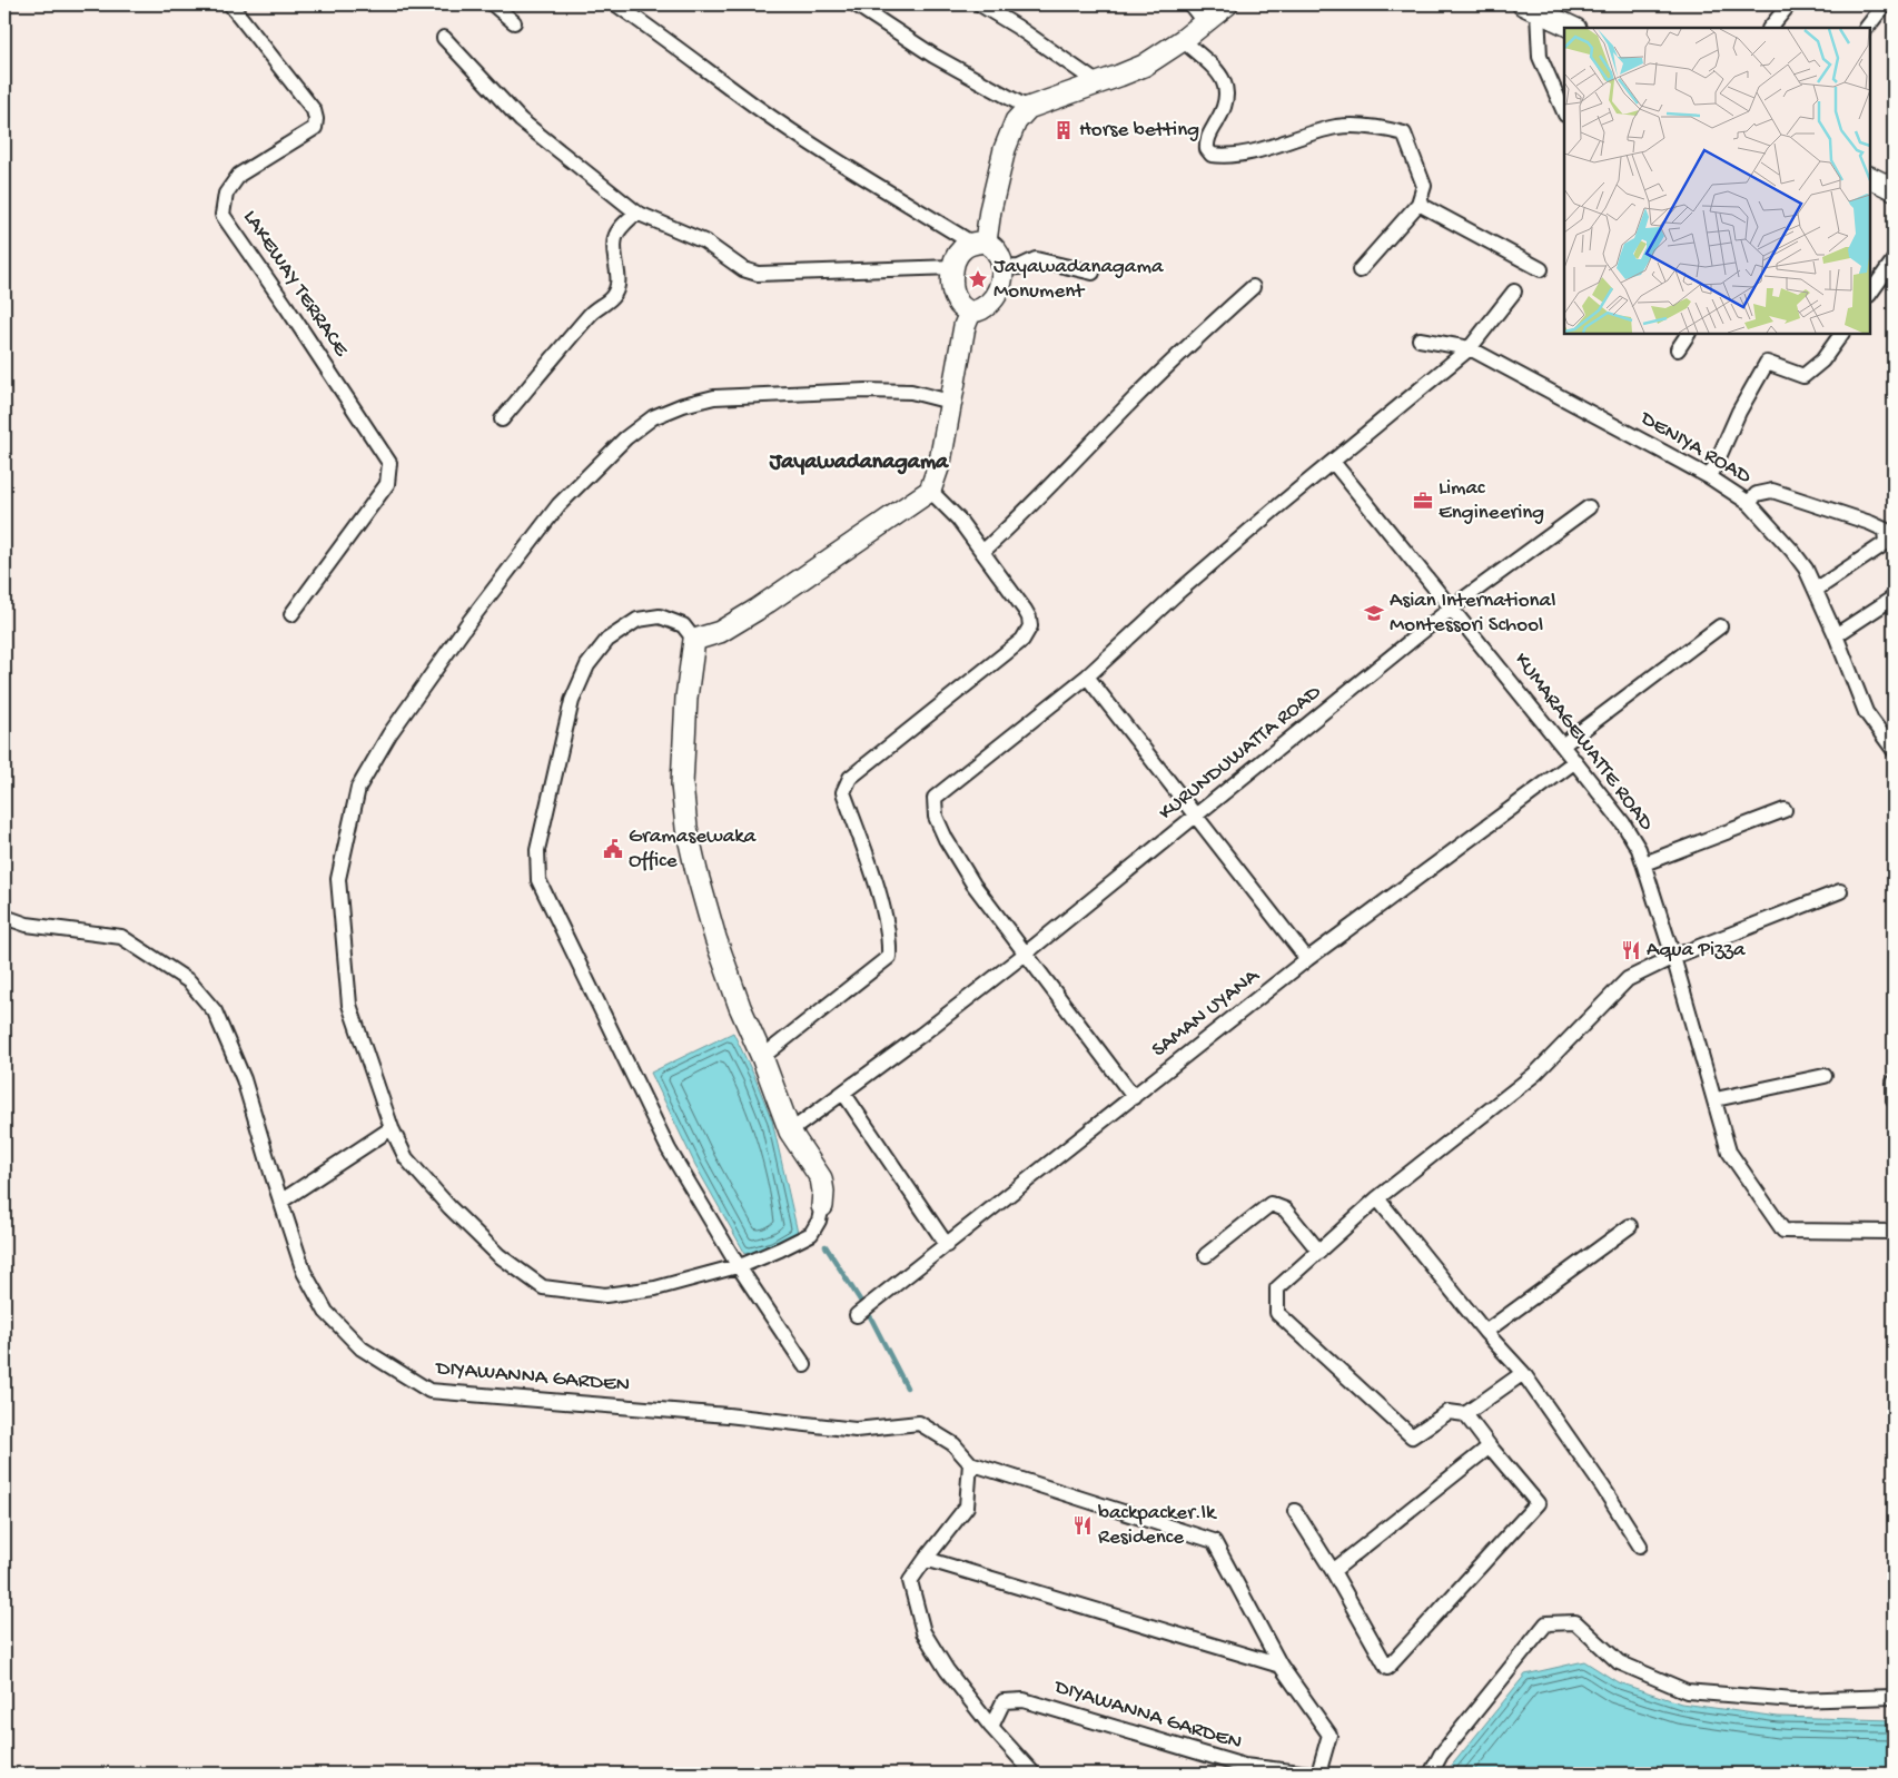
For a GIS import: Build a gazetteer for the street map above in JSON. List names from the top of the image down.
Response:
{
  "streets": {
    "street": [
      "LAKEWAY TERRACE",
      "DENIYA ROAD",
      "KUMARAGEWATTE ROAD",
      "KURUNDUWATTA ROAD",
      "SAMAN UYANA",
      "DIYAWANNA GARDEN"
    ]
  },
  "crossings": [
    ["KUMARAGEWATTE ROAD", "KURUNDUWATTA ROAD"],
    ["KUMARAGEWATTE ROAD", "SAMAN UYANA"]
  ],
  "districts": ["Jayawadanagama"],
  "places": {
    "building": ["Horse betting"],
    "place": ["Jayawadanagama Monument"],
    "office": ["Limac Engineering"],
    "school or university": ["Asian International Montessori School"],
    "public building": ["Gramasewaka Office"],
    "restaurant": ["Aqua Pizza", "backpacker.lk Residence"]
  }
}
